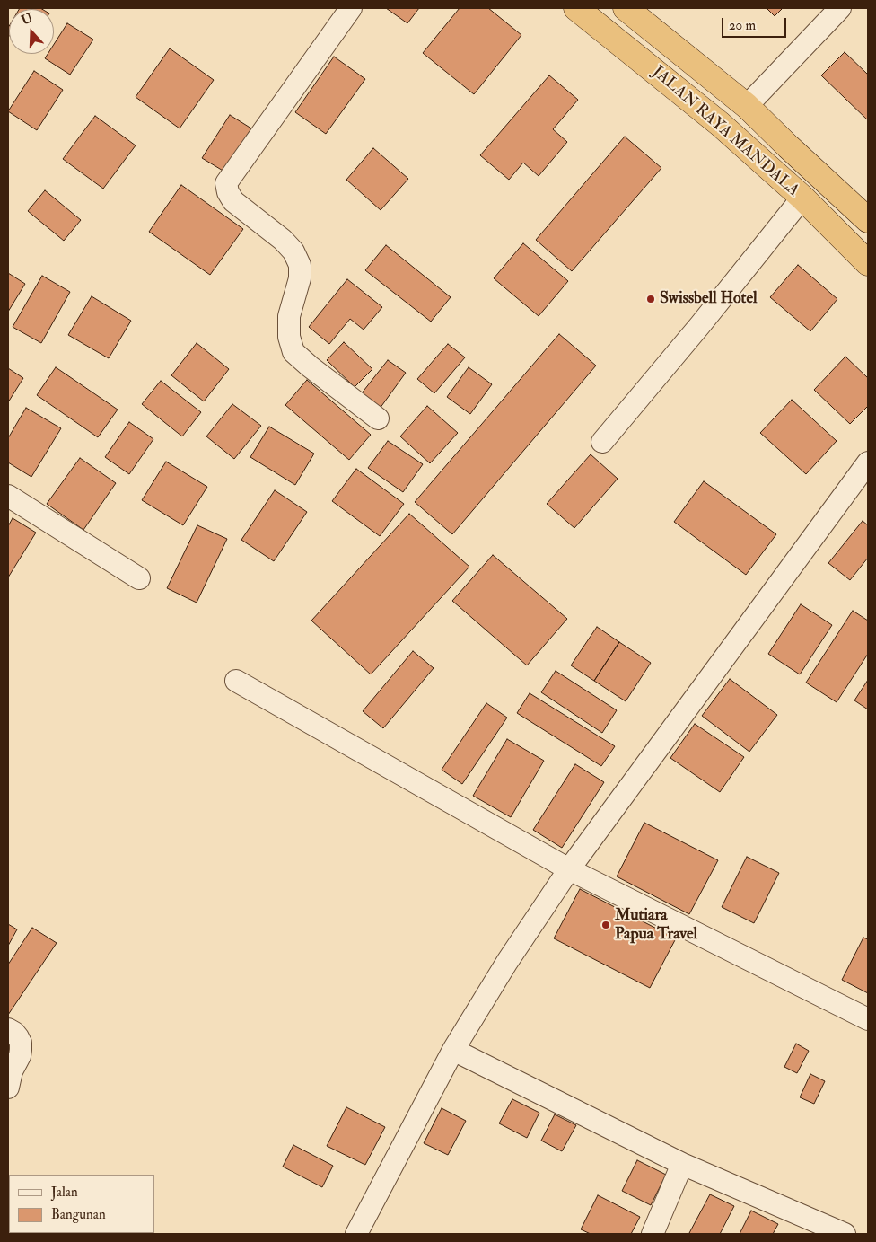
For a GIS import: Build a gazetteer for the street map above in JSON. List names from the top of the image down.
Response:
{
  "streets": {
    "highway": ["JALAN RAYA MANDALA"]
  },
  "places": ["Swissbell Hotel", "Mutiara Papua Travel"],
  "legend": ["Jalan", "Bangunan"],
  "scale_bar": "20 m",
  "north": "top"
}
